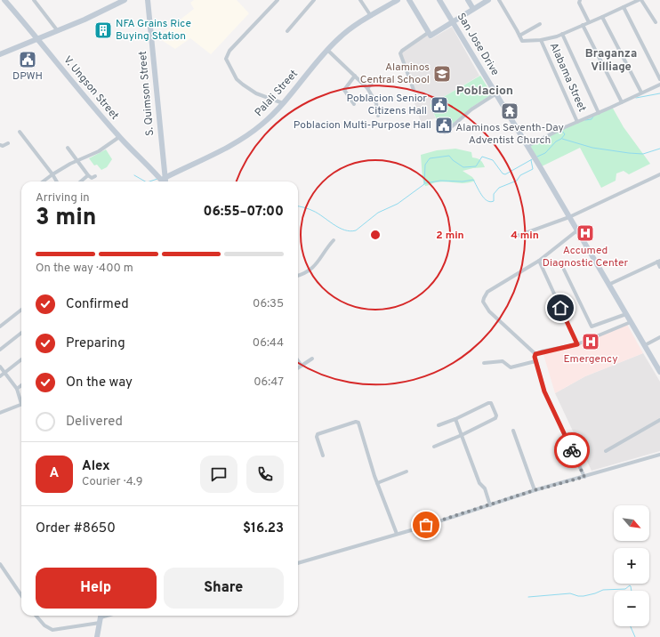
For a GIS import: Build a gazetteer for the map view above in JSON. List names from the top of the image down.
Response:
{
  "streets": {
    "street": [
      "San Jose Drive",
      "Alabama Street",
      "V. Ungson Street",
      "S. Quimson Street",
      "Palali Street"
    ]
  },
  "crossings": [
    ["S. Quimson Street", "Palali Street"]
  ],
  "districts": ["Braganza Villiage", "Poblacion"],
  "places": {
    "building": ["NFA Grains Rice Buying Station"],
    "public building": ["DPWH", "Poblacion Senior Citizens Hall", "Poblacion Multi-Purpose Hall"],
    "school or university": ["Alaminos Central School"],
    "temple": ["Alaminos Seventh-Day Adventist Church"],
    "hospital": ["Accumed Diagnostic Center", "Emergency"]
  },
  "north": "bottom right",
  "page": {
    "heading": ["3 min", "Arriving in", "06:55–07:00"],
    "panel": [
      "Alex",
      "Courier · 4.9",
      "Order #8650",
      "$16.23"
    ],
    "bar": "On the way · 400 m",
    "list": [
      ["Confirmed", "06:35"],
      ["Preparing", "06:44"],
      ["On the way", "06:47"],
      "Delivered"
    ],
    "round": "A",
    "map_buttons": ["+", "−"],
    "buttons": ["Help", "Share"]
  },
  "rings": ["2 min", "4 min"]
}
